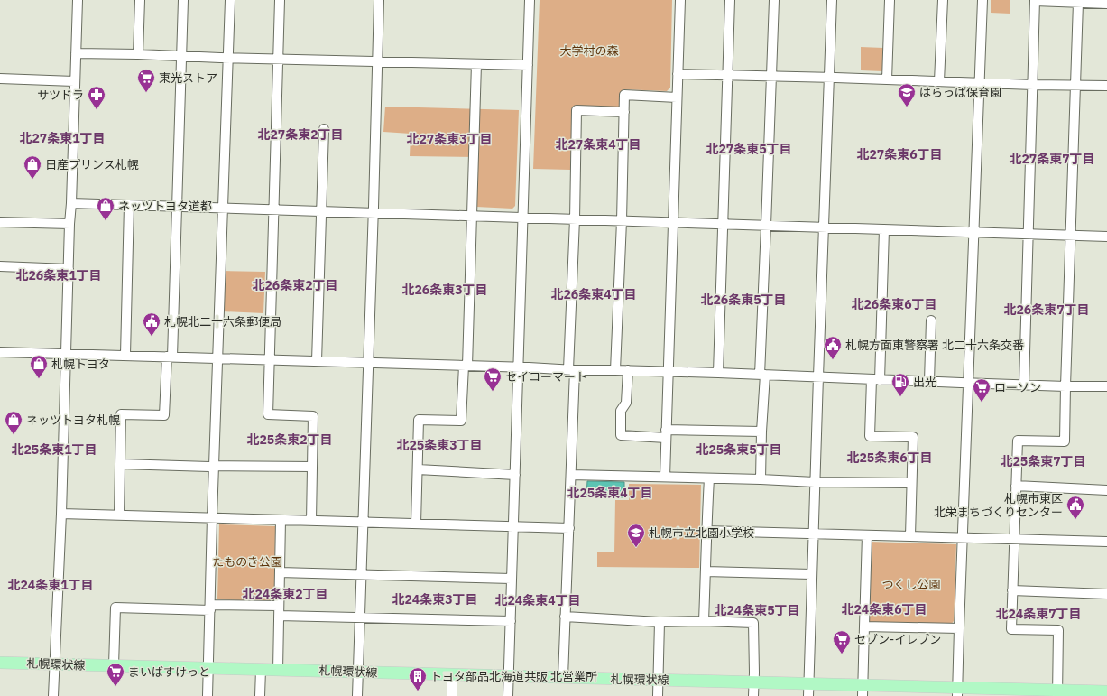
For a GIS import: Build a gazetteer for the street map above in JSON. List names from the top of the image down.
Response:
{
  "streets": {
    "main road": ["札幌環状線"]
  },
  "districts": [
    "北27条東2丁目",
    "北27条東1丁目",
    "北27条東3丁目",
    "北27条東4丁目",
    "北27条東5丁目",
    "北27条東6丁目",
    "北27条東7丁目",
    "北26条東1丁目",
    "北26条東2丁目",
    "北26条東3丁目",
    "北26条東4丁目",
    "北26条東5丁目",
    "北26条東6丁目",
    "北26条東7丁目",
    "北25条東2丁目",
    "北25条東3丁目",
    "北25条東1丁目",
    "北25条東5丁目",
    "北25条東6丁目",
    "北25条東7丁目",
    "北25条東4丁目",
    "北24条東1丁目",
    "北24条東2丁目",
    "北24条東3丁目",
    "北24条東4丁目",
    "北24条東6丁目",
    "北24条東5丁目",
    "北24条東7丁目"
  ],
  "parks": ["大学村の森", "たものき公園", "つくし公園"],
  "places": {
    "supermarket": [
      "東光ストア",
      "セイコーマート",
      "ローソン",
      "セブン-イレブン",
      "まいばすけっと"
    ],
    "school or university": ["はらっぱ保育園", "札幌市立北園小学校"],
    "pharmacy": ["サツドラ"],
    "shop": [
      "日産プリンス札幌",
      "ネッツトヨタ道都",
      "札幌トヨタ",
      "ネッツトヨタ札幌"
    ],
    "public building": ["札幌北二十六条郵便局", "札幌方面東警察署 北二十六条交番", "札幌市東区 北栄まちづくりセンター"],
    "fuel station": ["出光"],
    "building": ["トヨタ部品北海道共販 北営業所"]
  }
}
